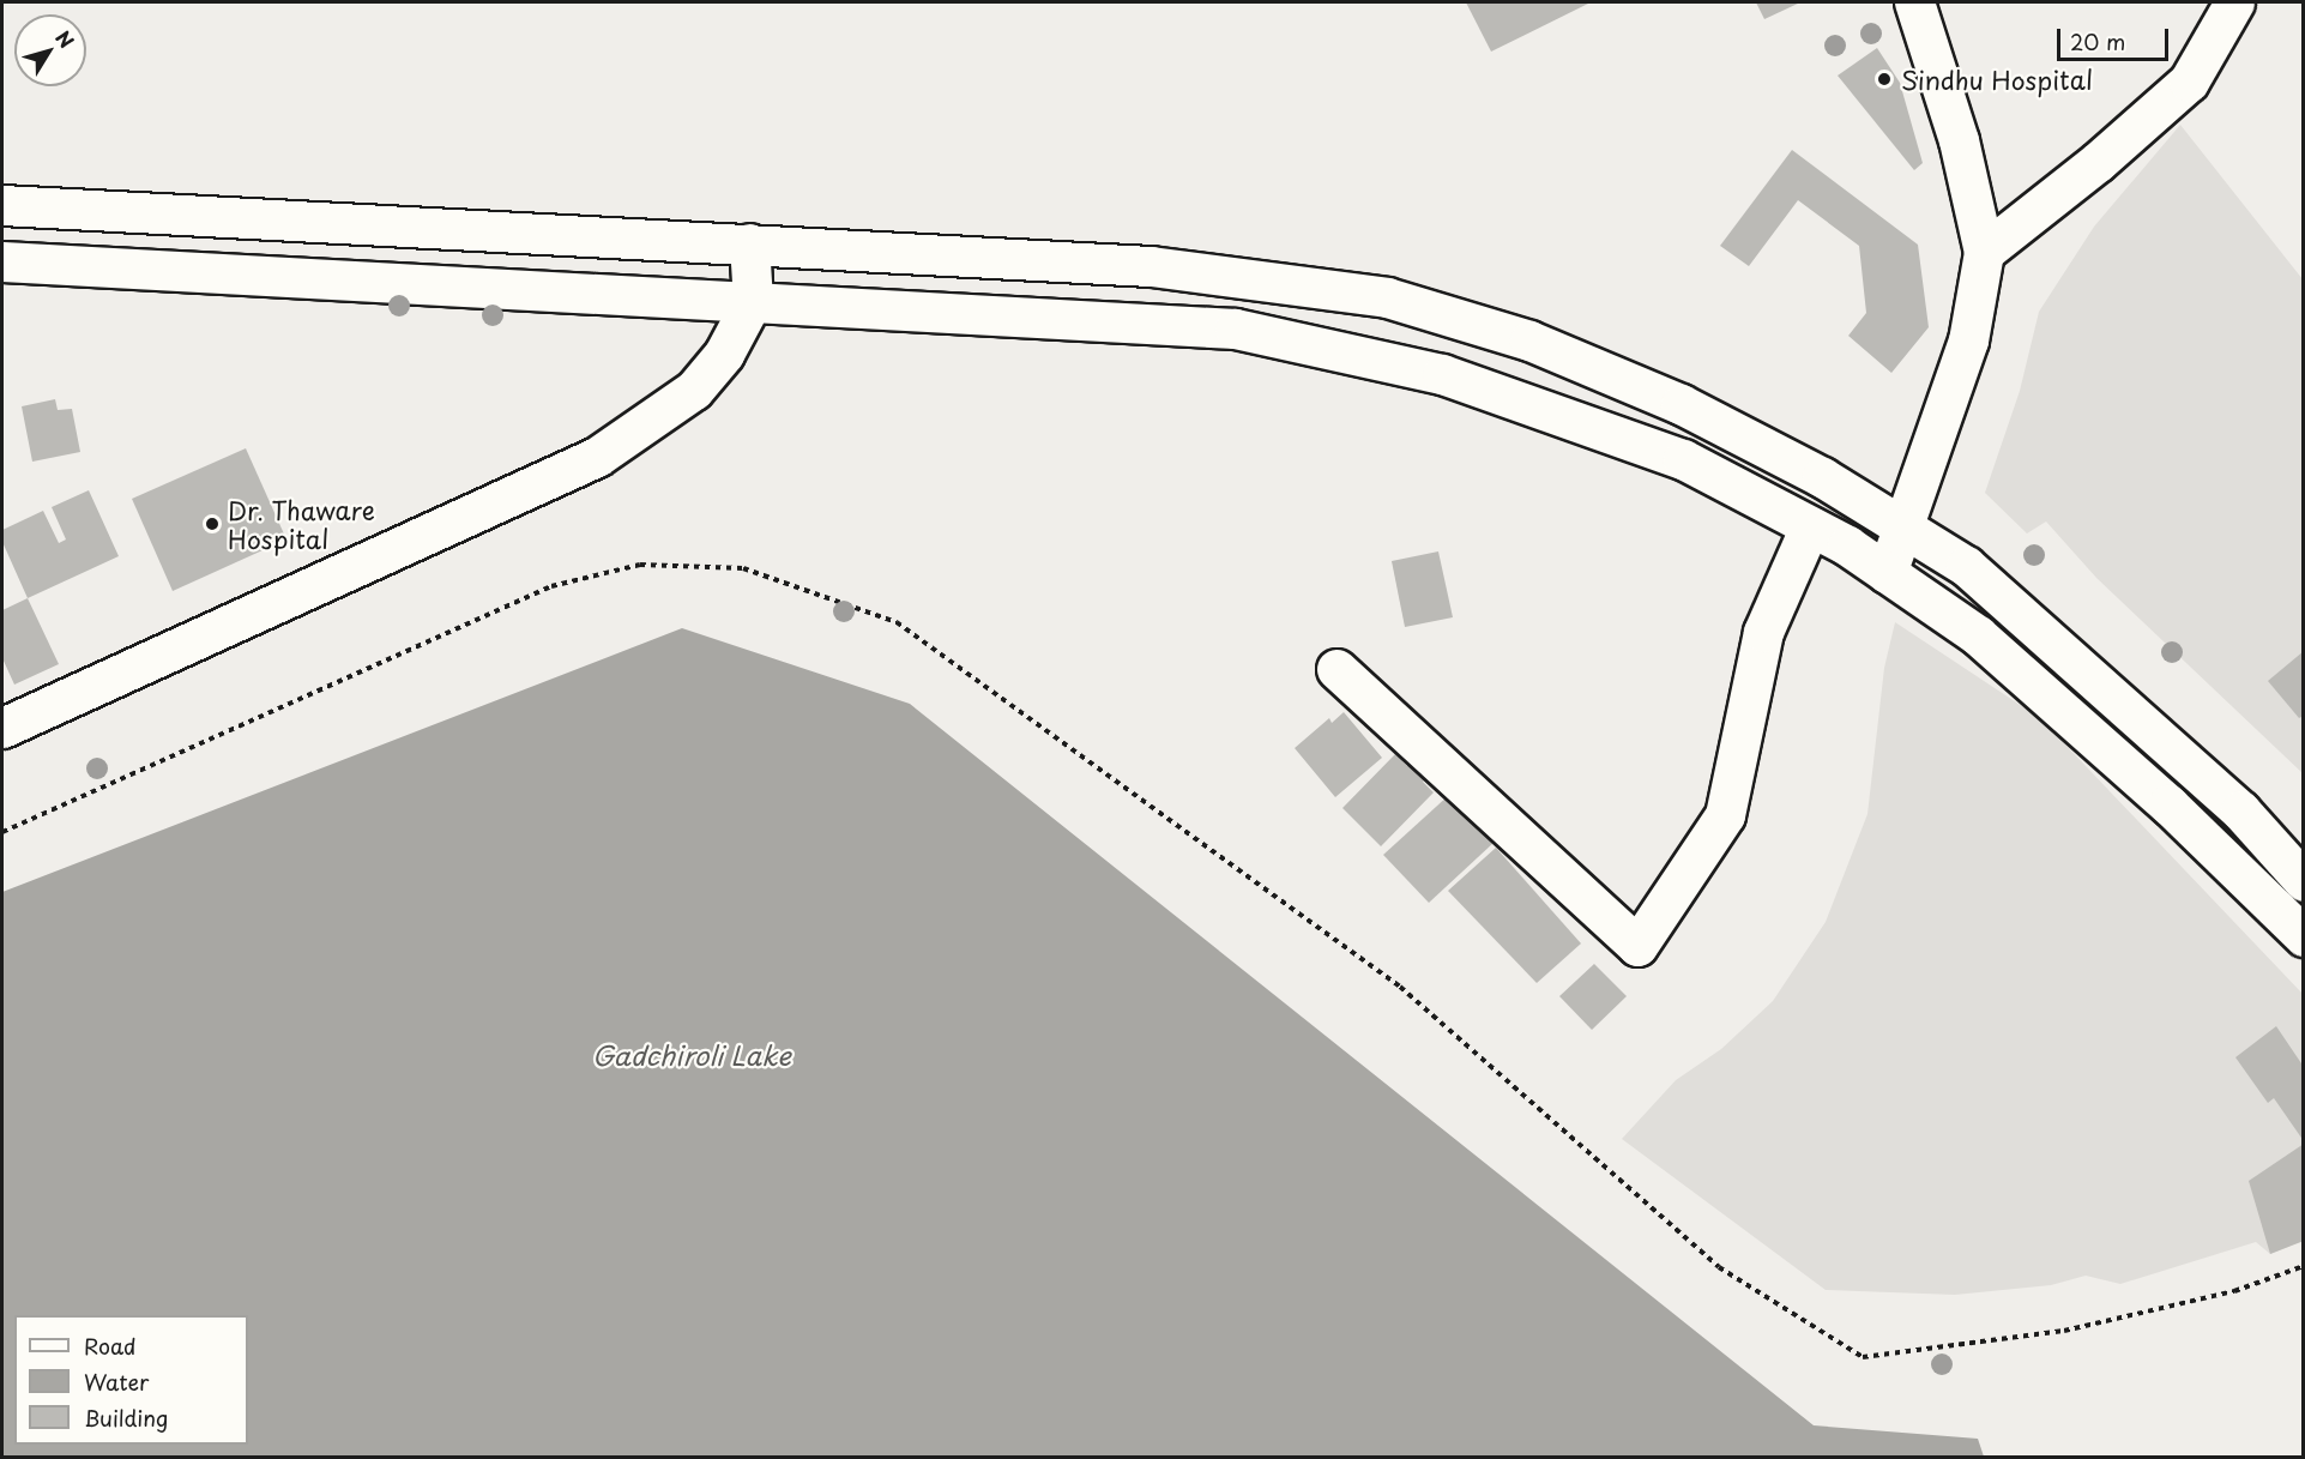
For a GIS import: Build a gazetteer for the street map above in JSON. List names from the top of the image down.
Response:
{
  "water": ["Gadchiroli Lake"],
  "places": ["Sindhu Hospital", "Dr. Thaware Hospital"],
  "legend": ["Road", "Water", "Building"],
  "scale_bar": "20 m",
  "north": "top right"
}
